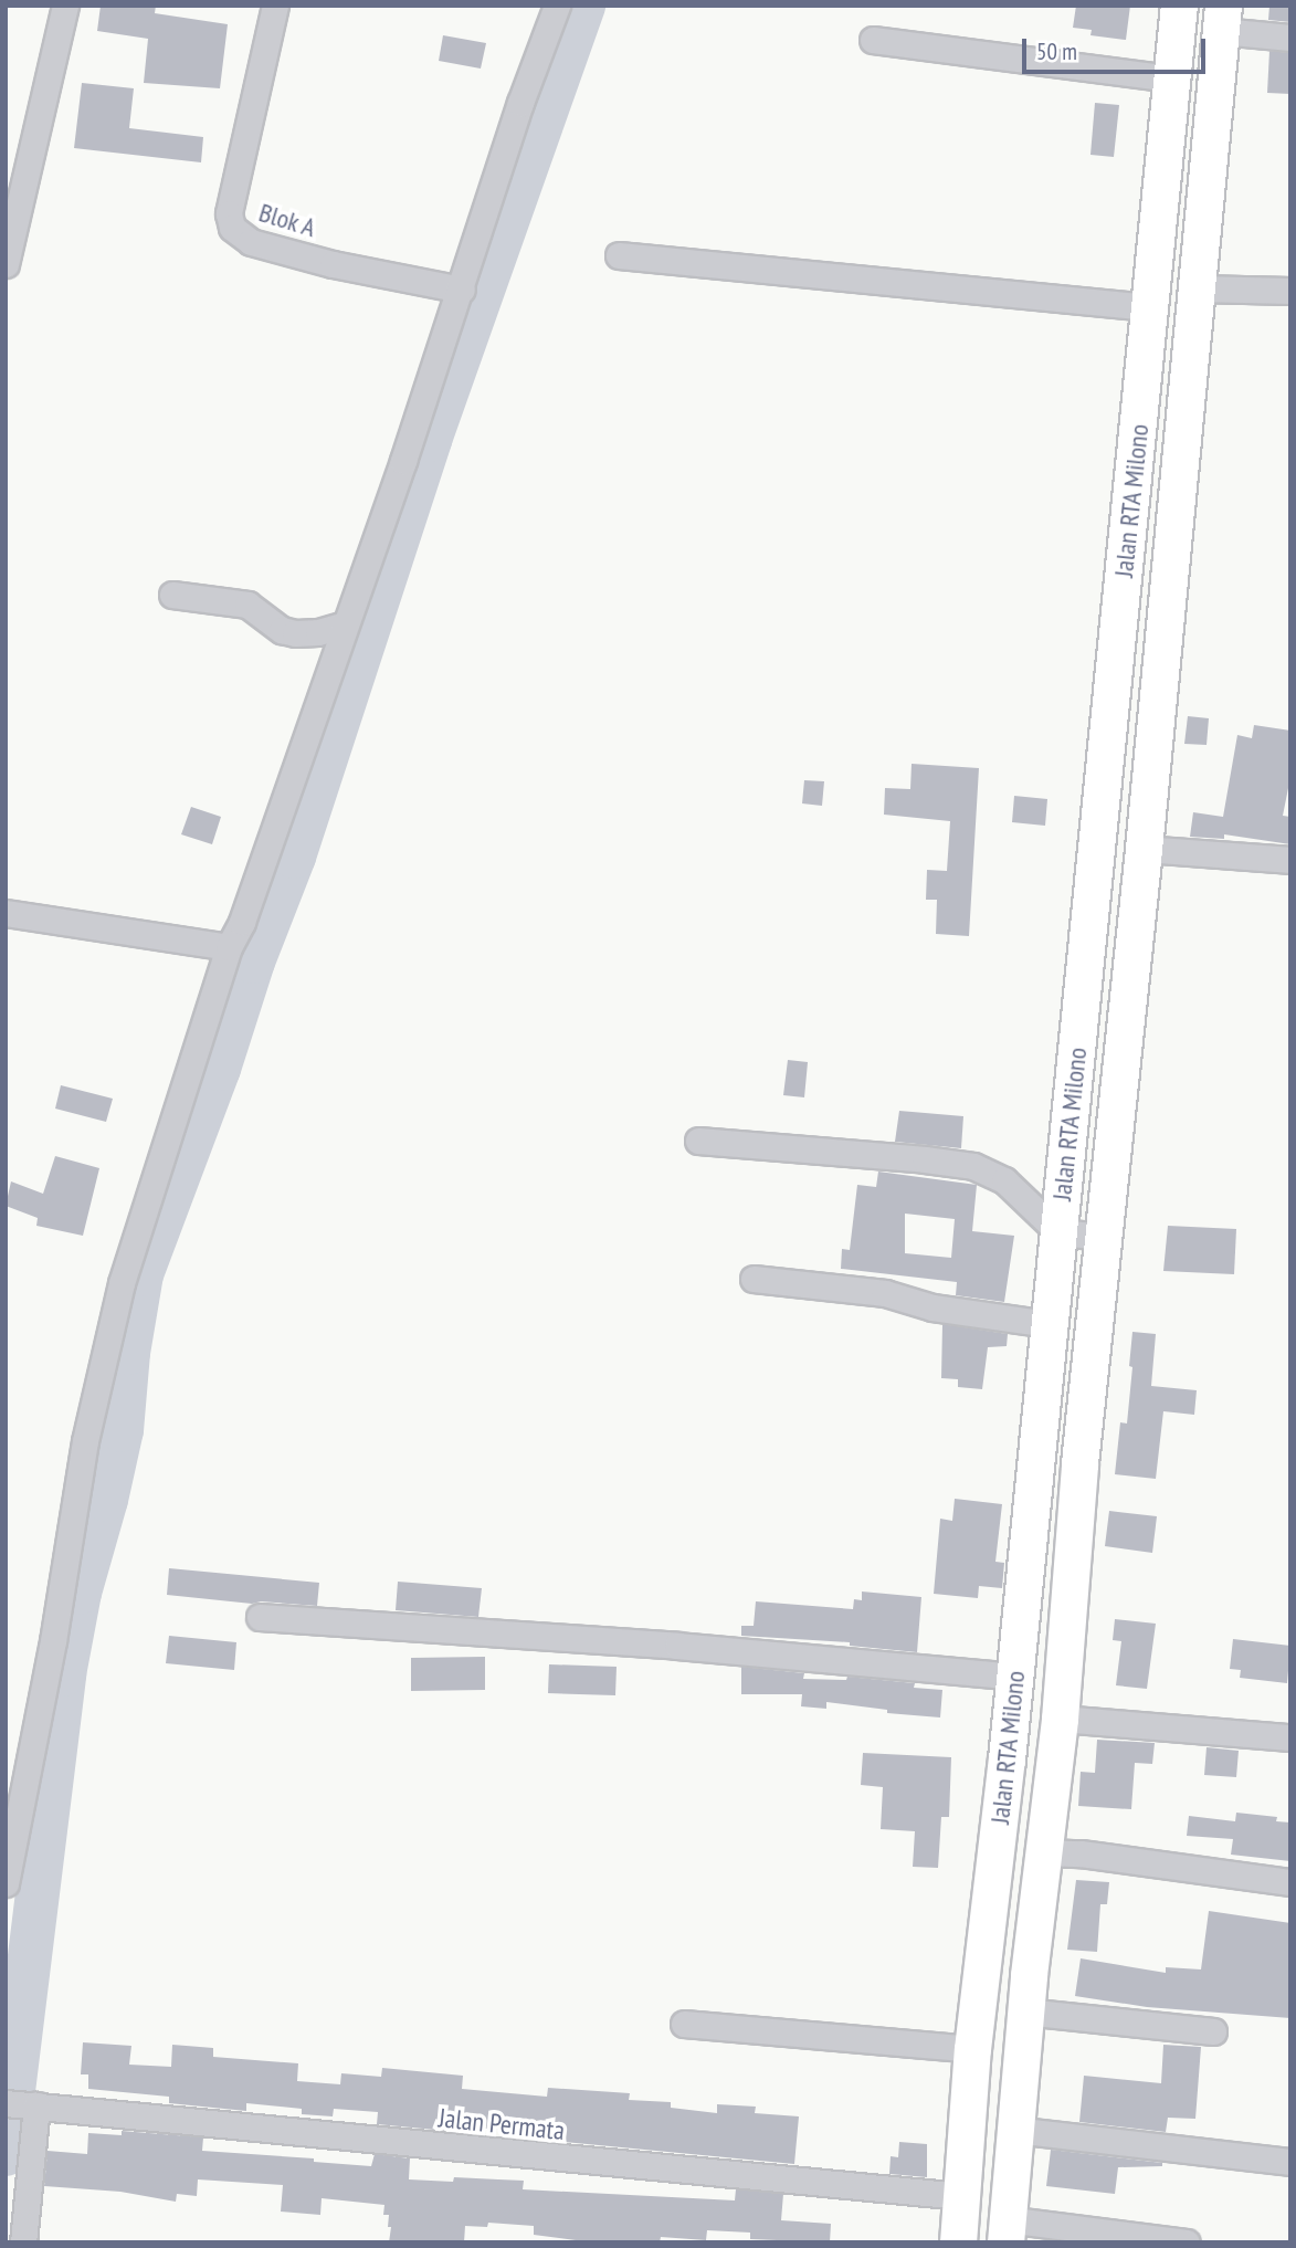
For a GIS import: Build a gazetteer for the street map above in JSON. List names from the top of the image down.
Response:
{
  "streets": {
    "highway": ["Jalan RTA Milono"],
    "street": ["Blok A", "Jalan Permata"]
  },
  "crossings": [
    ["Jalan RTA Milono", "Jalan Permata"]
  ],
  "scale_bar": "50 m"
}
